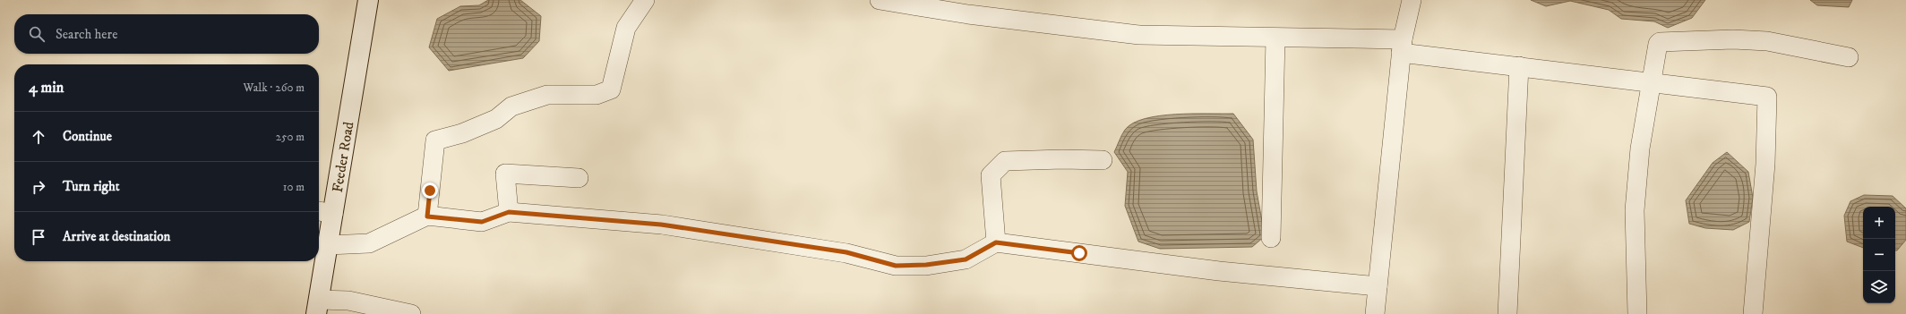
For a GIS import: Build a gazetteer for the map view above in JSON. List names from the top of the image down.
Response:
{
  "streets": {
    "street": ["Feeder Road"]
  },
  "page": {
    "search": "Search here",
    "heading": ["4 min", "Walk · 260 m"],
    "list": [
      ["Continue", "250 m"],
      ["Turn right", "10 m"],
      "Arrive at destination"
    ],
    "map_buttons": ["+", "−"]
  }
}
